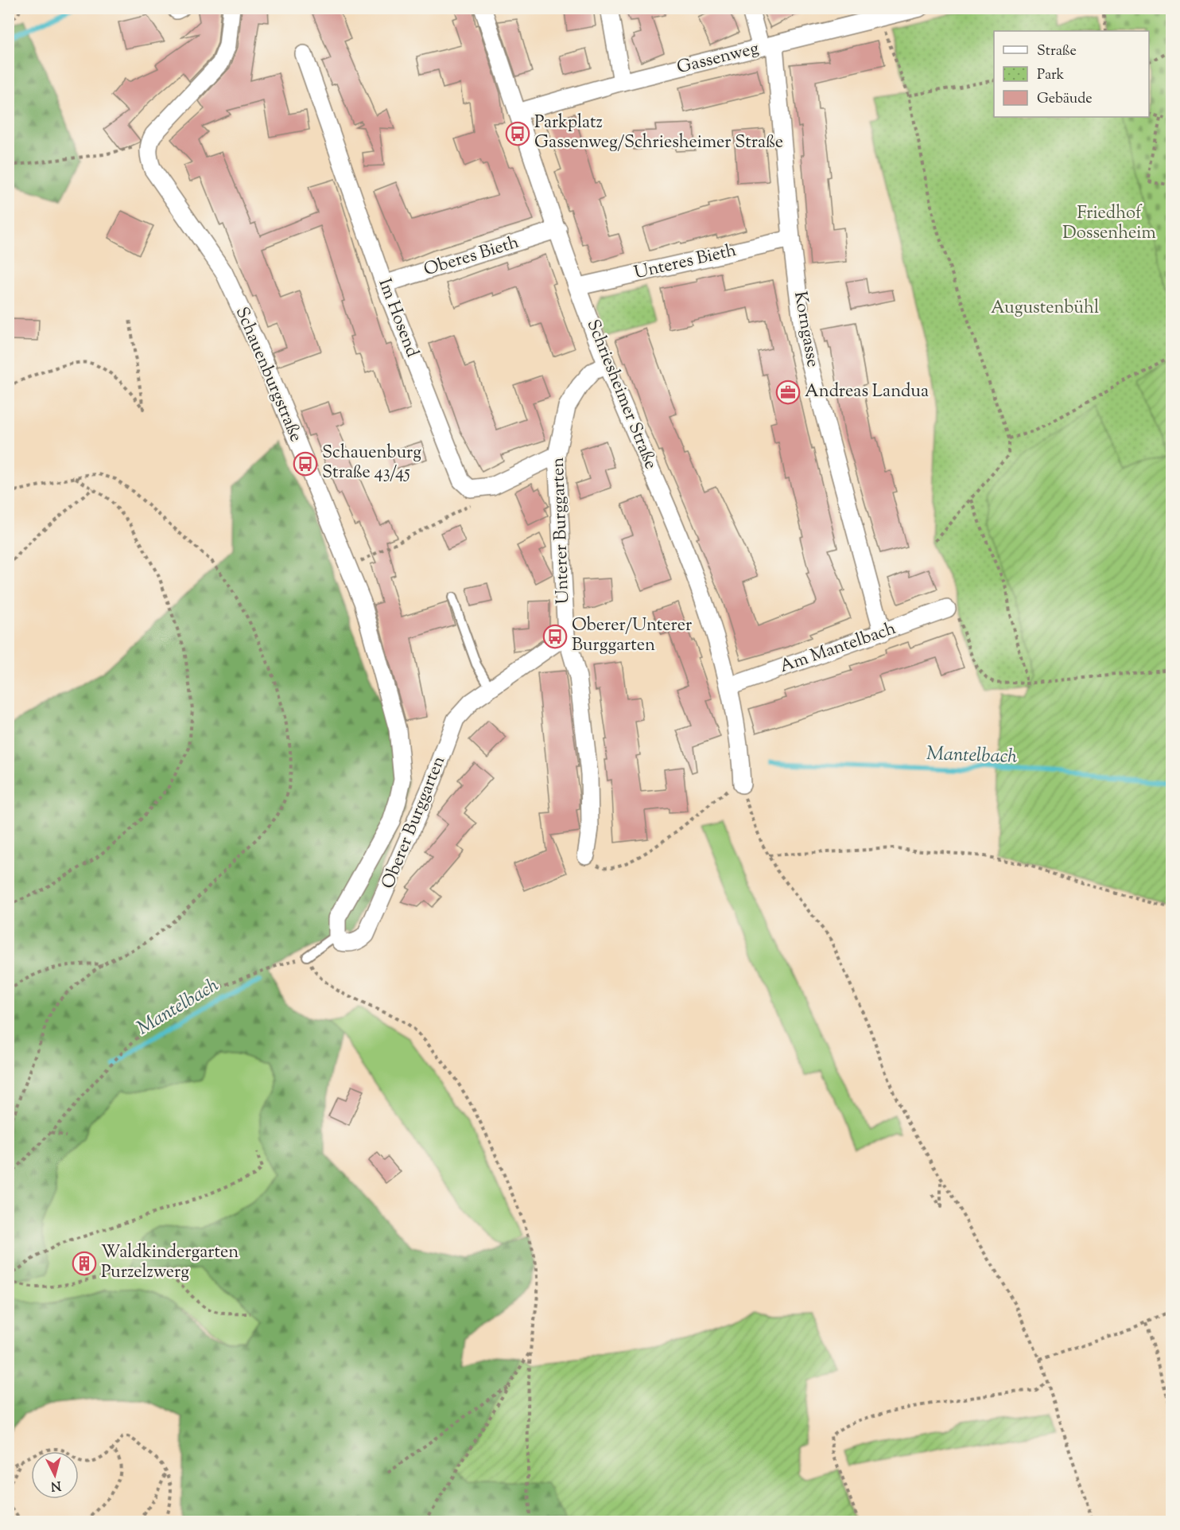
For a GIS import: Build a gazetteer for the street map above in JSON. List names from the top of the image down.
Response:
{
  "streets": {
    "street": [
      "Gassenweg",
      "Oberes Bieth",
      "Unteres Bieth",
      "Im Hosend",
      "Korngasse",
      "Schauenburgstraße",
      "Schriesheimer Straße",
      "Unterer Burggarten",
      "Am Mantelbach",
      "Oberer Burggarten"
    ]
  },
  "crossings": [
    ["Gassenweg", "Korngasse"],
    ["Gassenweg", "Schriesheimer Straße"],
    ["Oberes Bieth", "Im Hosend"],
    ["Oberes Bieth", "Schriesheimer Straße"],
    ["Unteres Bieth", "Korngasse"],
    ["Unteres Bieth", "Schriesheimer Straße"],
    ["Im Hosend", "Unterer Burggarten"],
    ["Korngasse", "Am Mantelbach"],
    ["Schauenburgstraße", "Oberer Burggarten"],
    ["Schriesheimer Straße", "Unterer Burggarten"],
    ["Schriesheimer Straße", "Am Mantelbach"],
    ["Unterer Burggarten", "Oberer Burggarten"]
  ],
  "water": ["Mantelbach"],
  "parks": ["Friedhof Dossenheim", "Augustenbühl"],
  "places": {
    "bus stop": ["Parkplatz Gassenweg/Schriesheimer Straße", "Schauenburg Straße 43/45", "Oberer/Unterer Burggarten"],
    "office": ["Andreas Landua"],
    "building": ["Waldkindergarten Purzelzwerg"]
  },
  "legend": ["Straße", "Park", "Gebäude"],
  "north": "bottom"
}
